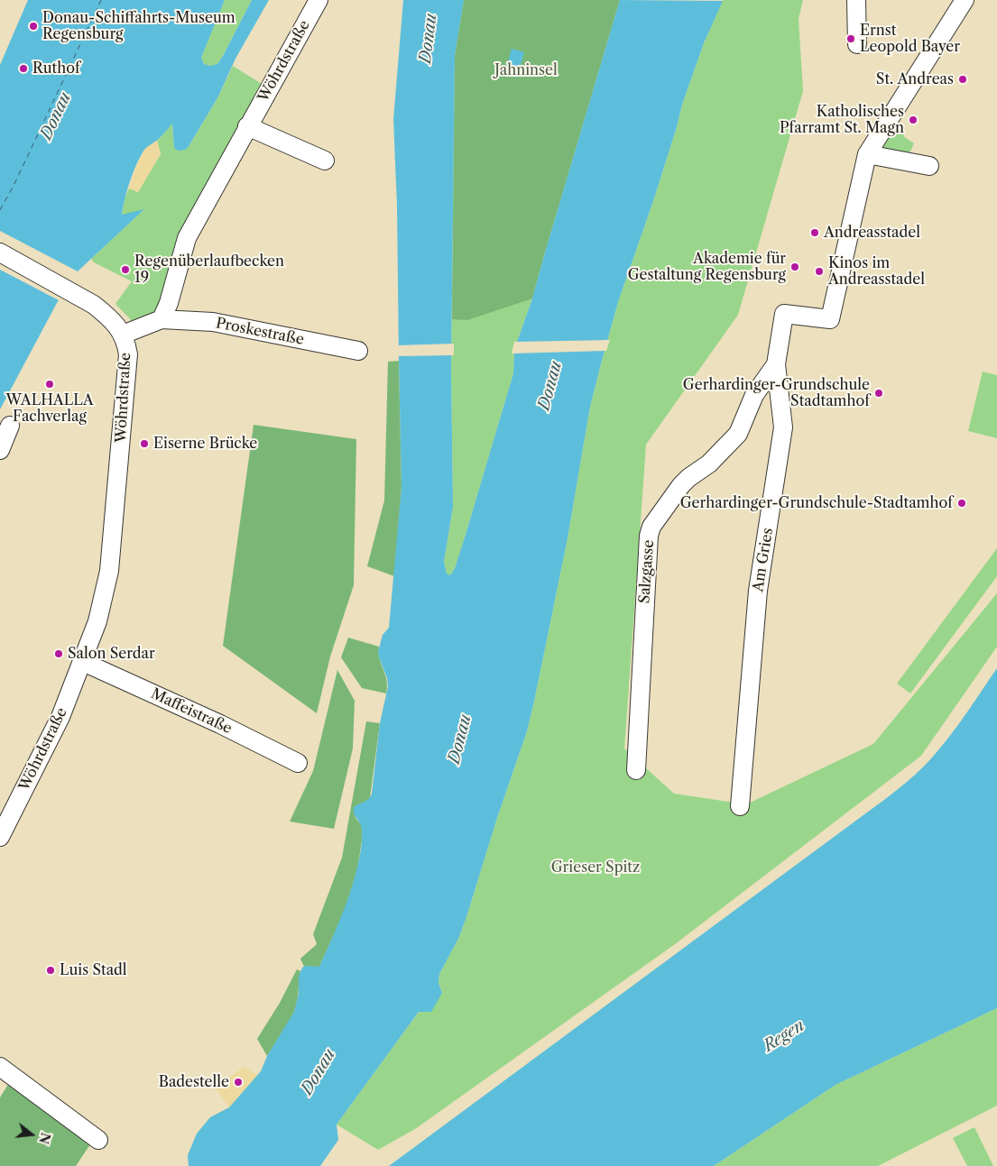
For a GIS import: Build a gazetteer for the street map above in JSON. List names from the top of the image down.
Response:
{
  "streets": {
    "street": [
      "Wöhrdstraße",
      "Proskestraße",
      "Am Gries",
      "Salzgasse",
      "Maffeistraße"
    ]
  },
  "crossings": [
    ["Wöhrdstraße", "Proskestraße"],
    ["Wöhrdstraße", "Maffeistraße"],
    ["Am Gries", "Salzgasse"]
  ],
  "water": ["Donau", "Regen"],
  "parks": ["Jahninsel", "Grieser Spitz"],
  "places": [
    "Donau-Schiffahrts-Museum Regensburg",
    "Ernst Leopold Bayer",
    "Ruthof",
    "St. Andreas",
    "Katholisches Pfarramt St. Magn",
    "Andreasstadel",
    "Akademie für Gestaltung Regensburg",
    "Regenüberlaufbecken 19",
    "Kinos im Andreasstadel",
    "WALHALLA Fachverlag",
    "Gerhardinger-Grundschule Stadtamhof",
    "Eiserne Brücke",
    "Gerhardinger-Grundschule-Stadtamhof",
    "Salon Serdar",
    "Luis Stadl",
    "Badestelle"
  ],
  "north": "right"
}
